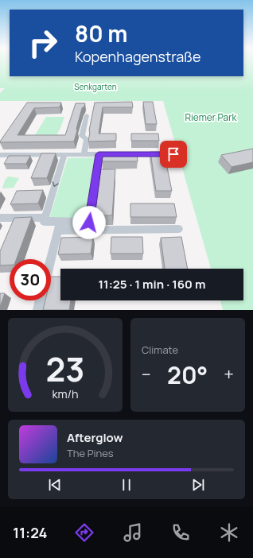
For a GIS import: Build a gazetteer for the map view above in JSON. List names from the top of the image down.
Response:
{
  "parks": ["Senkgarten", "Riemer Park"],
  "page": {
    "turn": ["80 m", "Kopenhagenstraße"],
    "limit": "30",
    "trip": "11:25 · 1 min · 160 m",
    "tile": "Climate",
    "heat": ["−", "20°", "+"],
    "song": ["Afterglow", "The Pines"],
    "tabs": "11:24",
    "gauge": ["23", "km/h"]
  }
}
